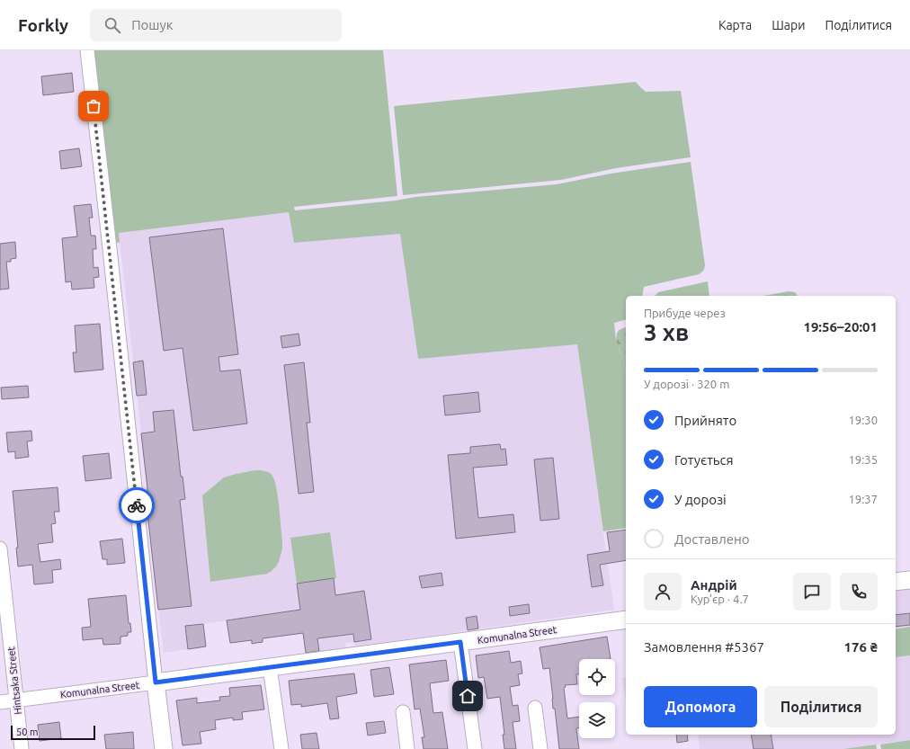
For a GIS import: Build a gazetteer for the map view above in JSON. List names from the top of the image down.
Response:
{
  "streets": {
    "main road": ["Komunalna Street"],
    "street": ["Hintsaka Street"]
  },
  "crossings": [
    ["Komunalna Street", "Hintsaka Street"]
  ],
  "scale_bar": "50 m",
  "page": {
    "header": "Forkly",
    "search": "Пошук",
    "nav": ["Карта", "Шари", "Поділитися"],
    "heading": ["3 хв", "Прибуде через", "19:56–20:01"],
    "panel": [
      "Андрій",
      "Кур’єр · 4.7",
      "Замовлення #5367",
      "176 ₴"
    ],
    "bar": "У дорозі · 320 m",
    "list": [
      ["Прийнято", "19:30"],
      ["Готується", "19:35"],
      ["У дорозі", "19:37"],
      "Доставлено"
    ],
    "buttons": ["Допомога", "Поділитися"],
    "scale": "50 m"
  }
}
